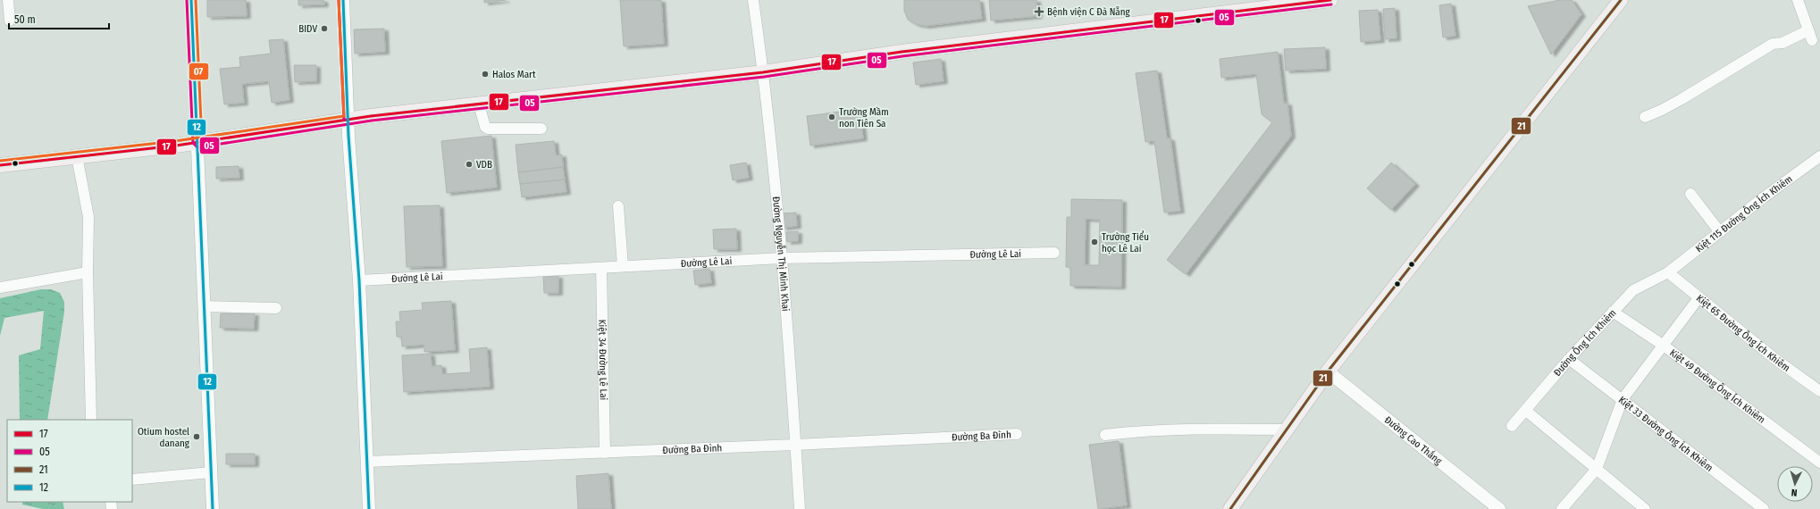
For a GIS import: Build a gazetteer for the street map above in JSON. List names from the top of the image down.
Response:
{
  "streets": {
    "street": [
      "Kiệt 115 Đường Ông Ích Khiêm",
      "Đường Nguyễn Thị Minh Khai",
      "Đường Lê Lai",
      "Kiệt 65 Đường Ông Ích Khiêm",
      "Đường Ông Ích Khiêm",
      "Kiệt 34 Đường Lê Lai",
      "Kiệt 49 Đường Ông Ích Khiêm",
      "Kiệt 33 Đường Ông Ích Khiêm",
      "Đường Ba Đình",
      "Đường Cao Thắng"
    ]
  },
  "crossings": [
    ["Kiệt 115 Đường Ông Ích Khiêm", "Kiệt 65 Đường Ông Ích Khiêm"],
    ["Kiệt 115 Đường Ông Ích Khiêm", "Đường Ông Ích Khiêm"],
    ["Đường Nguyễn Thị Minh Khai", "Đường Lê Lai"],
    ["Đường Nguyễn Thị Minh Khai", "Đường Ba Đình"],
    ["Đường Lê Lai", "Kiệt 34 Đường Lê Lai"],
    ["Kiệt 65 Đường Ông Ích Khiêm", "Đường Ông Ích Khiêm"],
    ["Đường Ông Ích Khiêm", "Kiệt 49 Đường Ông Ích Khiêm"],
    ["Đường Ông Ích Khiêm", "Kiệt 33 Đường Ông Ích Khiêm"],
    ["Kiệt 34 Đường Lê Lai", "Đường Ba Đình"]
  ],
  "places": {
    "health": ["Bệnh viện C Đà Nẵng"],
    "other": [
      "BIDV",
      "Halos Mart",
      "Trường Mầm non Tiên Sa",
      "VDB",
      "Trường Tiểu học Lê Lai",
      "Otium hostel danang"
    ]
  },
  "lines": [
    "transit line 17",
    "transit line 05",
    "transit line 21",
    "transit line 12",
    "transit line 07"
  ],
  "legend": [
    "17",
    "05",
    "21",
    "12"
  ],
  "scale_bar": "50 m",
  "north": "bottom"
}
